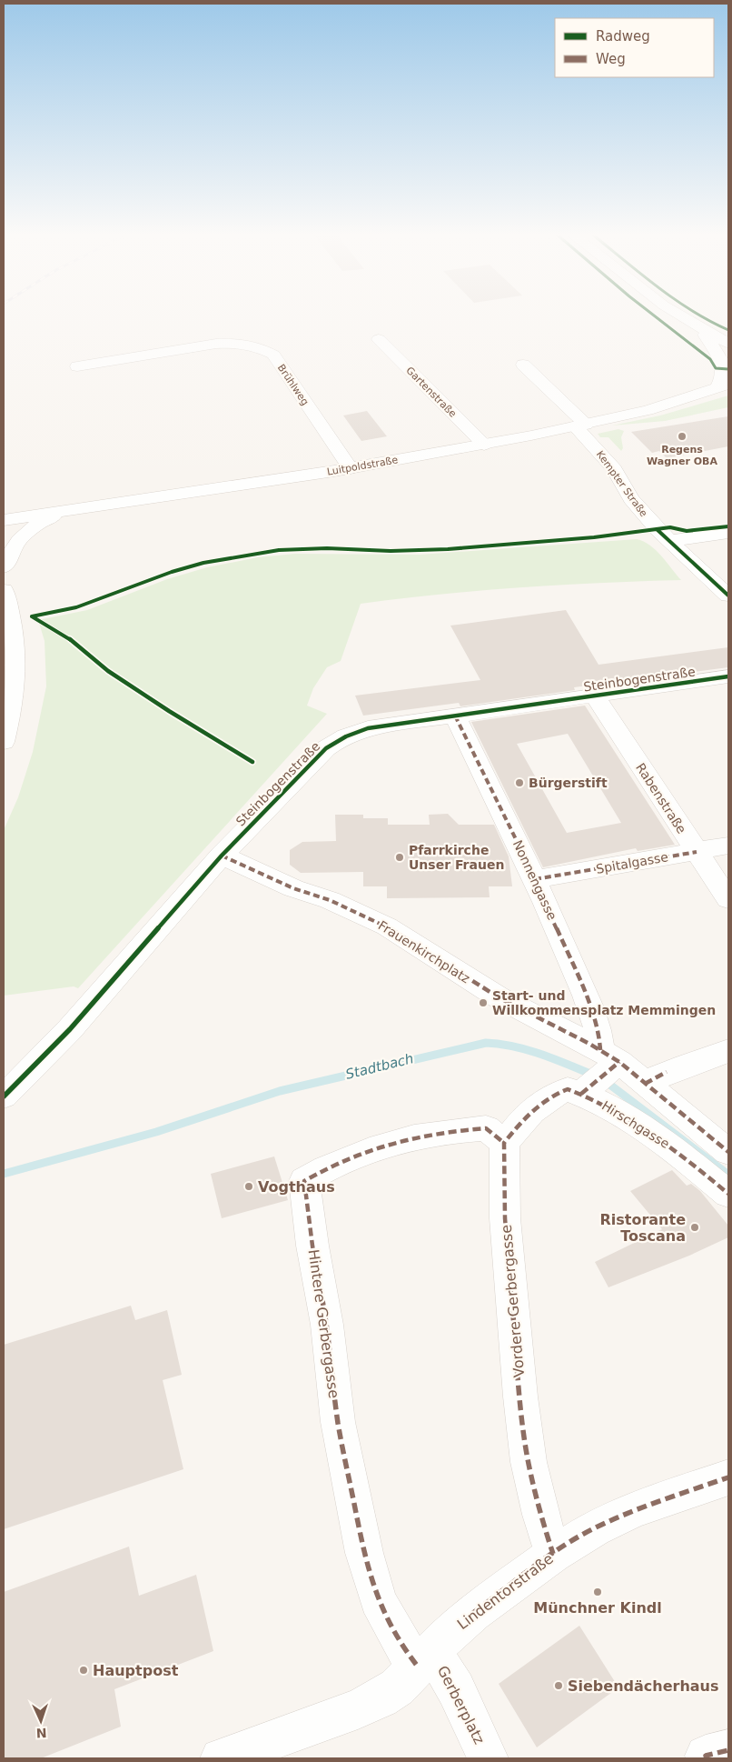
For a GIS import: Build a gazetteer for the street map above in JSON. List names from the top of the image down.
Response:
{
  "streets": {
    "street": [
      "Brühlweg",
      "Gartenstraße",
      "Luitpoldstraße",
      "Kempter Straße",
      "Steinbogenstraße",
      "Rabenstraße",
      "Spitalgasse",
      "Nonnengasse",
      "Frauenkirchplatz",
      "Hirschgasse",
      "Vordere Gerbergasse",
      "Hintere Gerbergasse",
      "Lindentorstraße",
      "Gerberplatz"
    ]
  },
  "crossings": [
    ["Brühlweg", "Luitpoldstraße"],
    ["Gartenstraße", "Luitpoldstraße"],
    ["Luitpoldstraße", "Kempter Straße"],
    ["Steinbogenstraße", "Rabenstraße"],
    ["Steinbogenstraße", "Nonnengasse"],
    ["Steinbogenstraße", "Frauenkirchplatz"],
    ["Rabenstraße", "Spitalgasse"],
    ["Spitalgasse", "Nonnengasse"],
    ["Nonnengasse", "Frauenkirchplatz"],
    ["Nonnengasse", "Hirschgasse"],
    ["Frauenkirchplatz", "Hirschgasse"],
    ["Vordere Gerbergasse", "Hintere Gerbergasse"],
    ["Vordere Gerbergasse", "Lindentorstraße"],
    ["Hintere Gerbergasse", "Lindentorstraße"],
    ["Hintere Gerbergasse", "Gerberplatz"],
    ["Lindentorstraße", "Gerberplatz"]
  ],
  "water": ["Stadtbach"],
  "places": [
    "Regens Wagner OBA",
    "Bürgerstift",
    "Pfarrkirche Unser Frauen",
    "Start- und Willkommensplatz Memmingen",
    "Vogthaus",
    "Ristorante Toscana",
    "Münchner Kindl",
    "Hauptpost",
    "Siebendächerhaus"
  ],
  "legend": ["Radweg", "Weg"],
  "north": "bottom"
}
